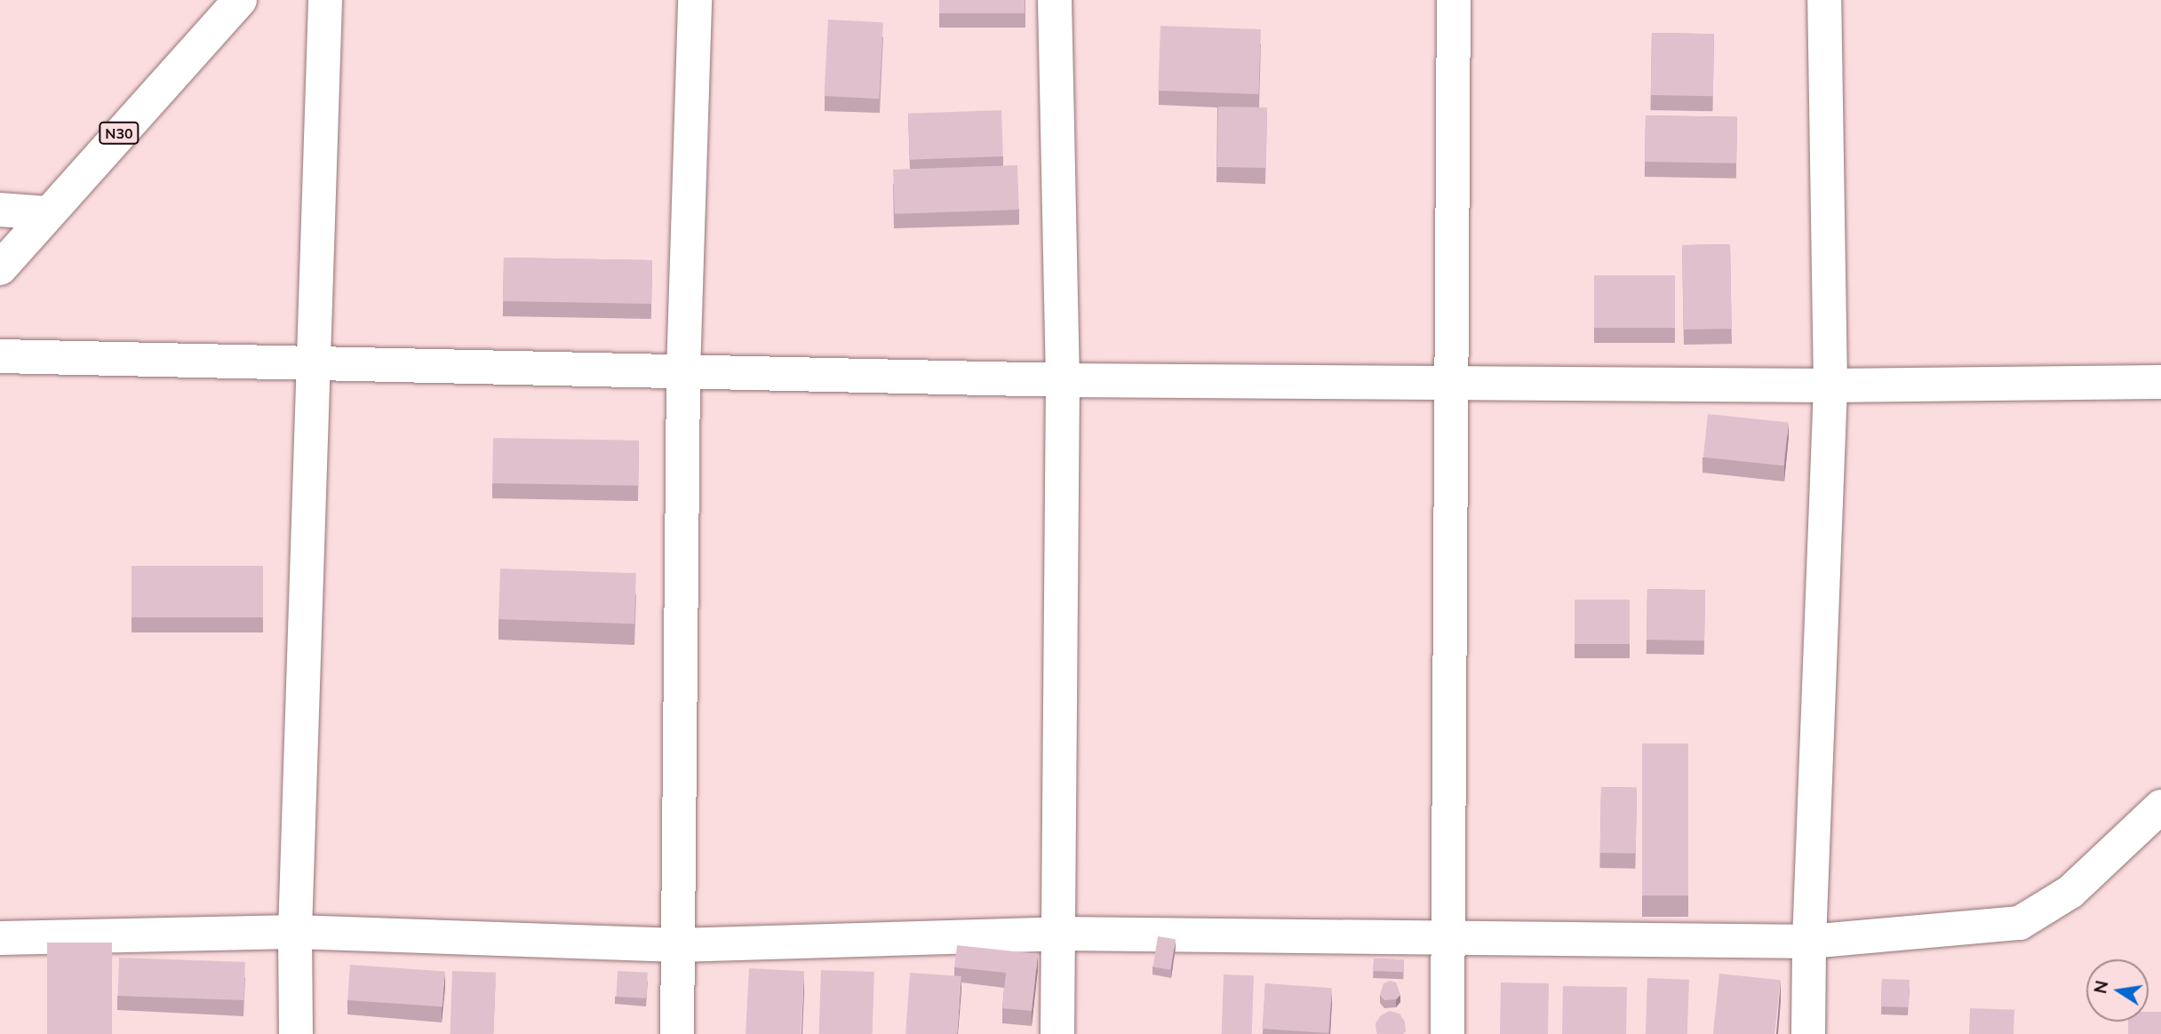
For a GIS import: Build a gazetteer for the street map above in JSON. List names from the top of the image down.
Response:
{
  "streets": {
    "street": ["N30"]
  },
  "north": "left"
}
